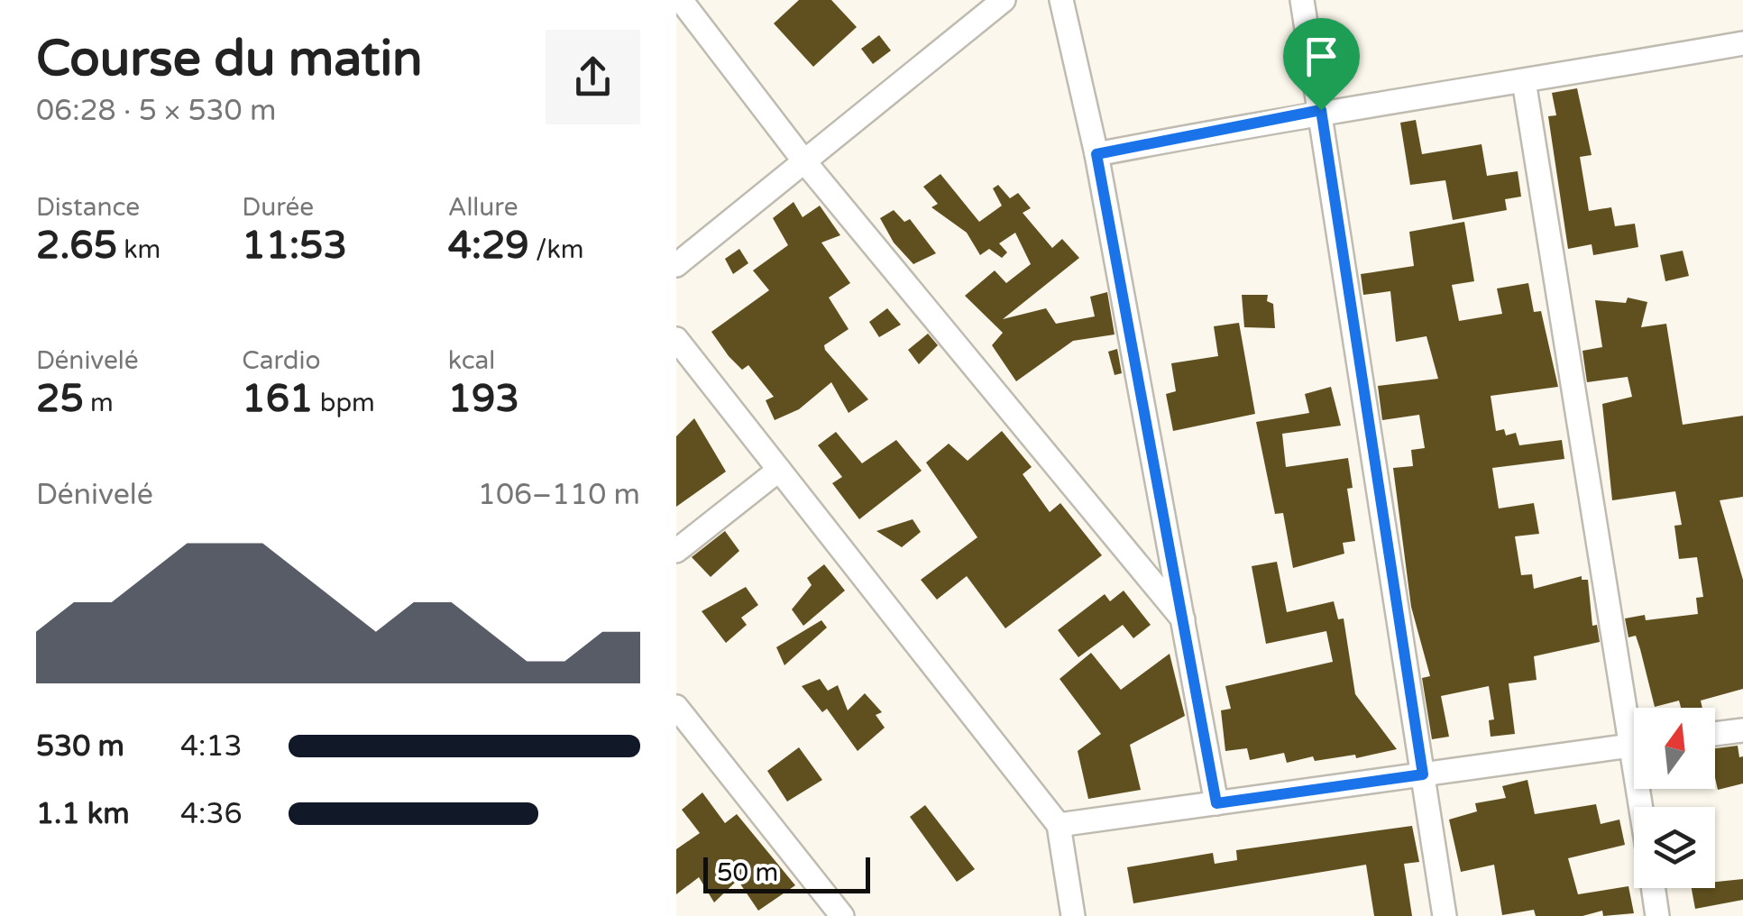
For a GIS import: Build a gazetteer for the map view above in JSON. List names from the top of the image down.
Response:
{
  "scale_bar": "50 m",
  "north": "top",
  "page": {
    "heading": ["Course du matin", "06:28 · 5 × 530 m"],
    "stats": [
      ["Distance", "2.65 km"],
      ["Durée", "11:53"],
      ["Allure", "4:29 /km"],
      ["Dénivelé", "25 m"],
      ["Cardio", "161 bpm"],
      ["kcal", "193"]
    ],
    "chart": ["Dénivelé", "106–110 m"],
    "list": [
      {
        "name": "530 m",
        "note": "4:13"
      },
      {
        "name": "1.1 km",
        "note": "4:36"
      }
    ],
    "scale": "50 m"
  }
}
